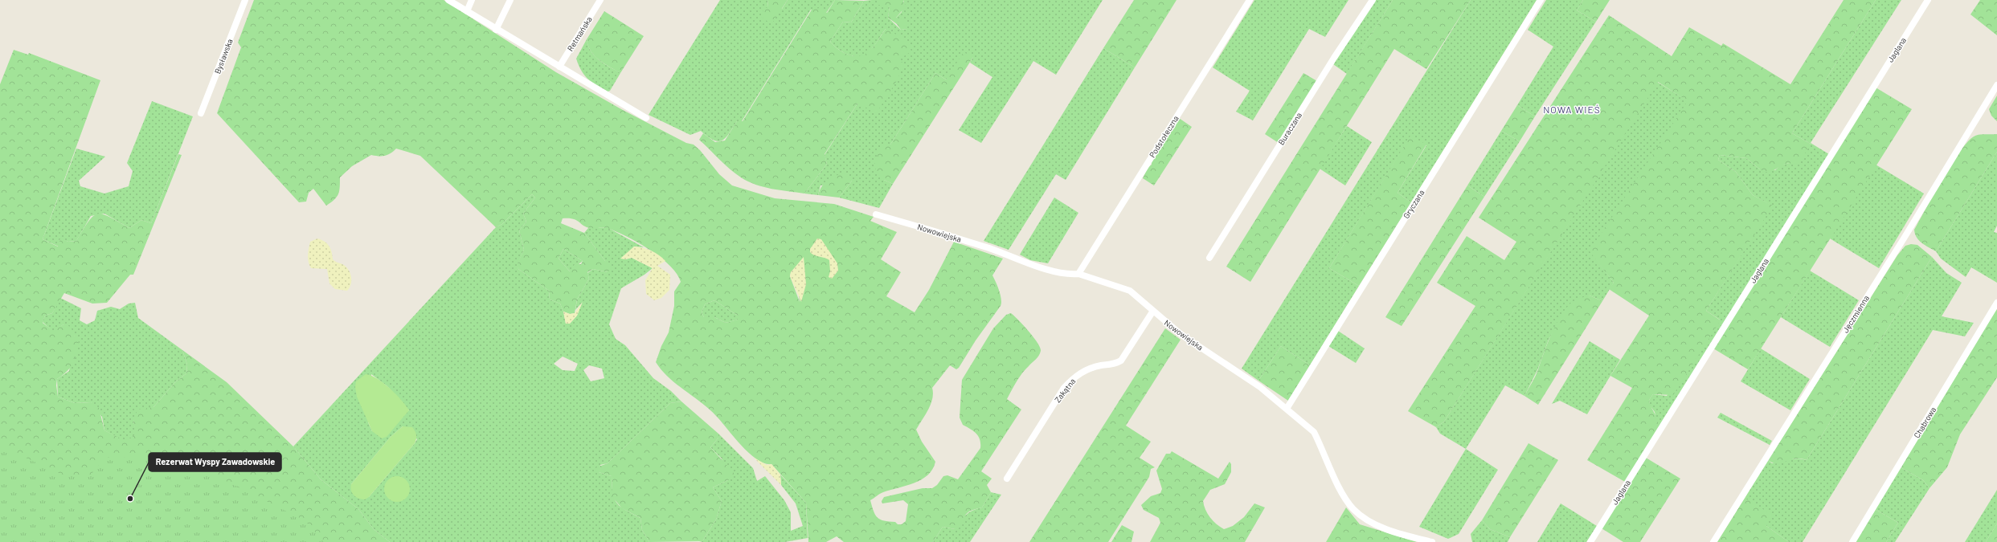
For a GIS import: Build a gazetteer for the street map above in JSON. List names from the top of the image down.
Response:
{
  "streets": {
    "street": [
      "Retmańska",
      "Jaglana",
      "Bysławska",
      "Buraczana",
      "Podstołeczna",
      "Gryczana",
      "Nowowiejska",
      "Jęczmienna",
      "Zakątna",
      "Chabrowa"
    ]
  },
  "crossings": [
    ["Podstołeczna", "Nowowiejska"],
    ["Gryczana", "Nowowiejska"],
    ["Nowowiejska", "Zakątna"]
  ],
  "districts": ["NOWA WIEŚ"],
  "places": ["Rezerwat Wyspy Zawadowskie"]
}
